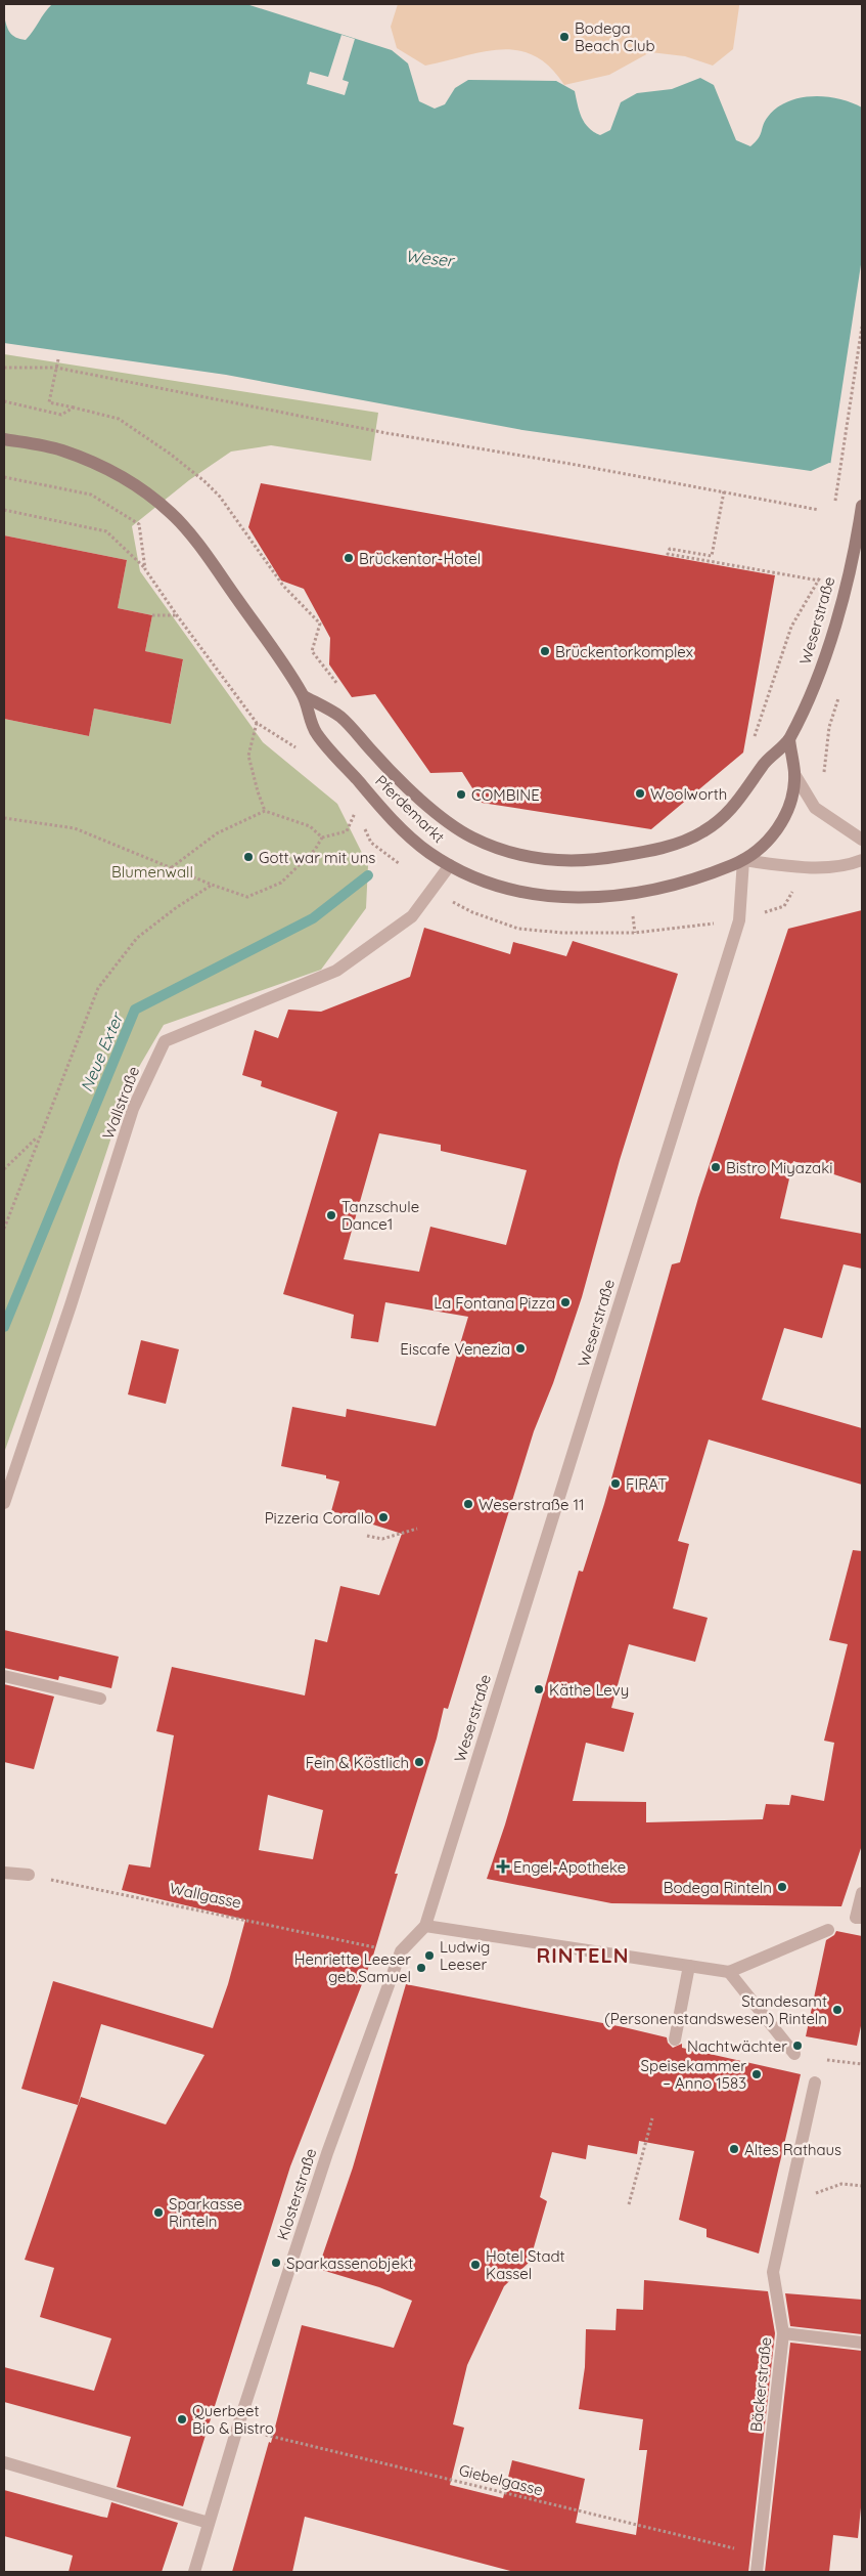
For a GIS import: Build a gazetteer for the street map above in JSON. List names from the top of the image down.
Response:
{
  "streets": {
    "main road": ["Weserstraße", "Pferdemarkt"],
    "street": ["Wallstraße", "Klosterstraße", "Bäckerstraße"],
    "path": ["Wallgasse", "Giebelgasse"]
  },
  "crossings": [
    ["Weserstraße", "Pferdemarkt"],
    ["Weserstraße", "Klosterstraße"],
    ["Pferdemarkt", "Wallstraße"],
    ["Wallgasse", "Klosterstraße"],
    ["Klosterstraße", "Giebelgasse"],
    ["Bäckerstraße", "Giebelgasse"]
  ],
  "districts": ["RINTELN"],
  "water": ["Weser", "Neue Exter"],
  "parks": ["Blumenwall"],
  "places": {
    "other": [
      "Bodega Beach Club",
      "Brückentor-Hotel",
      "Brückentorkomplex",
      "Woolworth",
      "COMBINE",
      "Gott war mit uns",
      "Bistro Miyazaki",
      "Tanzschule Dance1",
      "La Fontana Pizza",
      "Eiscafe Venezia",
      "FIRAT",
      "Weserstraße 11",
      "Pizzeria Corallo",
      "Käthe Levy",
      "Fein & Köstlich",
      "Bodega Rinteln",
      "Ludwig Leeser",
      "Henriette Leeser geb.Samuel",
      "Standesamt (Personenstandswesen) Rinteln",
      "Nachtwächter",
      "Speisekammer – Anno 1583",
      "Altes Rathaus",
      "Sparkasse Rinteln",
      "Sparkassenobjekt",
      "Hotel Stadt Kassel",
      "Querbeet Bio & Bistro"
    ],
    "health": ["Engel-Apotheke"]
  }
}
